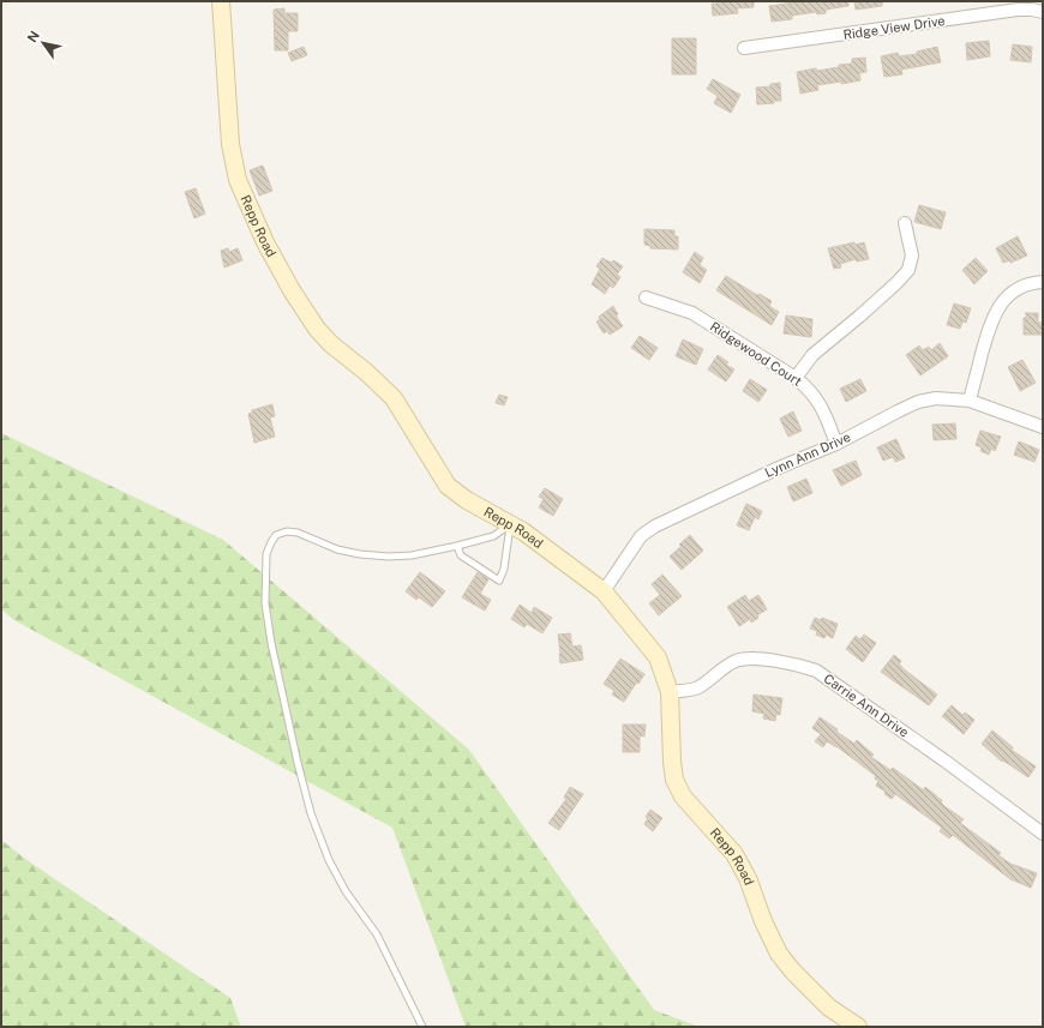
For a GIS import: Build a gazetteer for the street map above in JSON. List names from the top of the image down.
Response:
{
  "streets": {
    "street": [
      "Ridge View Drive",
      "Repp Road",
      "Ridgewood Court",
      "Lynn Ann Drive",
      "Carrie Ann Drive"
    ]
  },
  "crossings": [
    ["Repp Road", "Lynn Ann Drive"],
    ["Repp Road", "Carrie Ann Drive"],
    ["Ridgewood Court", "Lynn Ann Drive"]
  ],
  "north": "top left"
}
